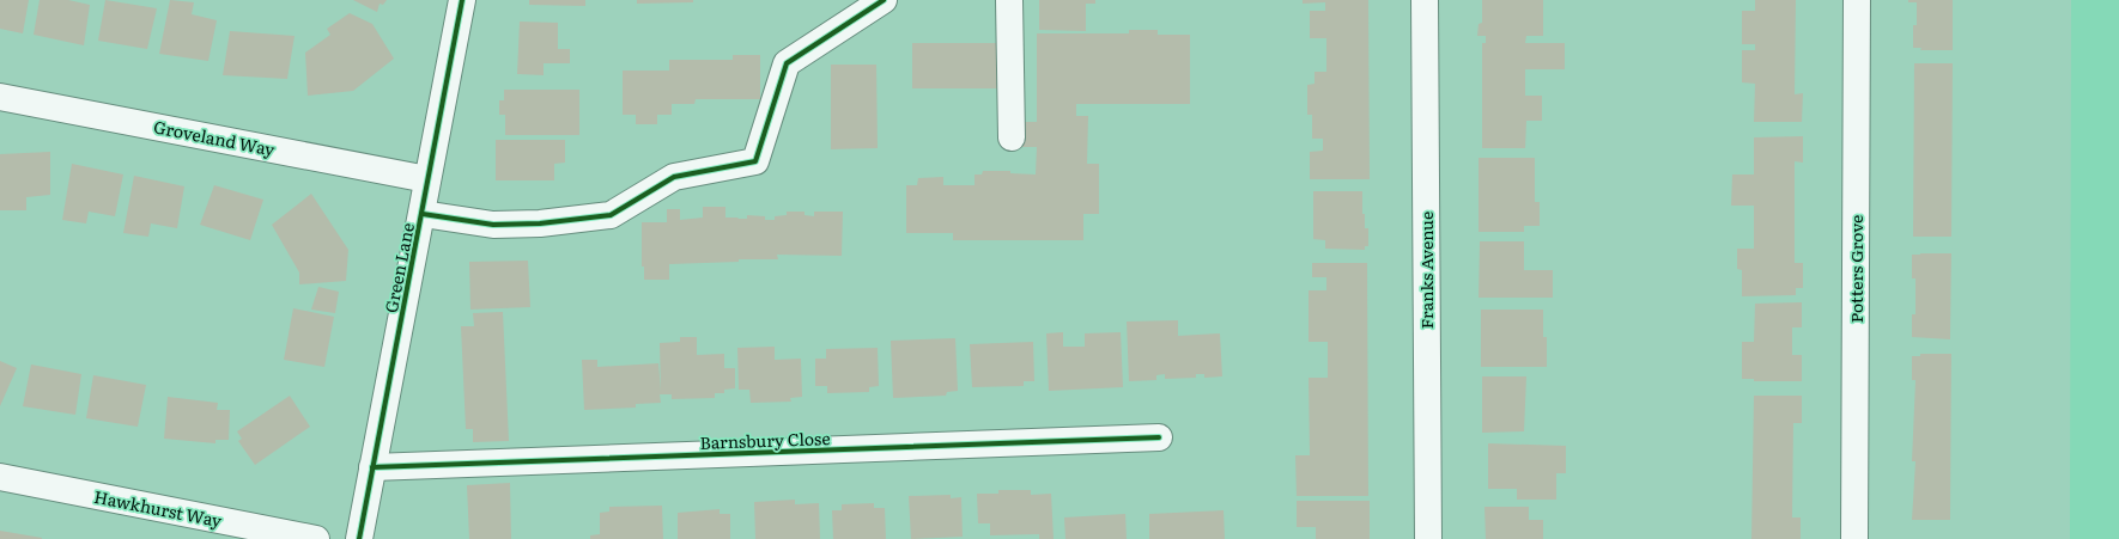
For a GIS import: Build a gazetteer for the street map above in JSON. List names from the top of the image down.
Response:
{
  "streets": {
    "street": [
      "Groveland Way",
      "Green Lane",
      "Potters Grove",
      "Franks Avenue",
      "Barnsbury Close",
      "Hawkhurst Way"
    ]
  },
  "crossings": [
    ["Groveland Way", "Green Lane"],
    ["Green Lane", "Barnsbury Close"]
  ]
}
